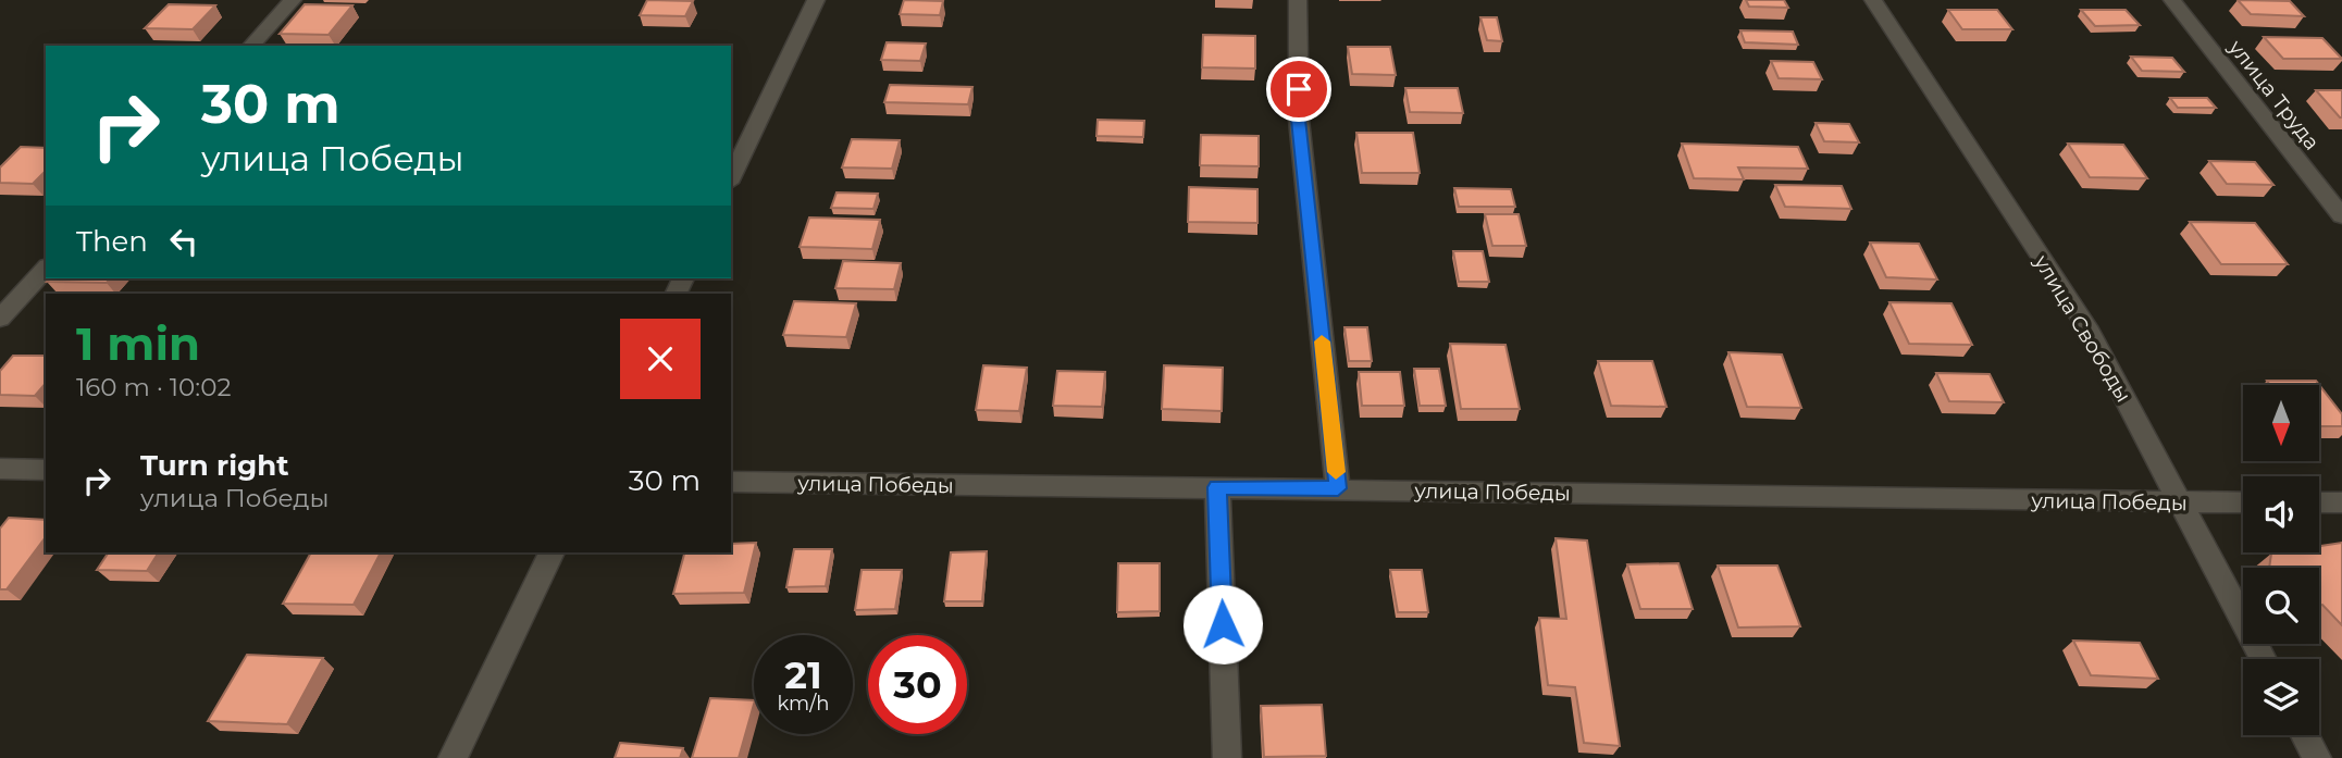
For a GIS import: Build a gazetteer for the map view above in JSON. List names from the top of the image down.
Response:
{
  "streets": {
    "street": ["улица Труда", "улица Свободы", "улица Победы"]
  },
  "crossings": [
    ["улица Свободы", "улица Победы"]
  ],
  "north": "bottom",
  "page": {
    "turn": ["30 m", "улица Победы"],
    "then": "Then",
    "heading": ["1 min", "160 m · 10:02"],
    "list": [
      {
        "name": "Turn right",
        "note": "улица Победы",
        "value": "30 m"
      }
    ],
    "speed": "21 km/h",
    "limit": "30"
  }
}
